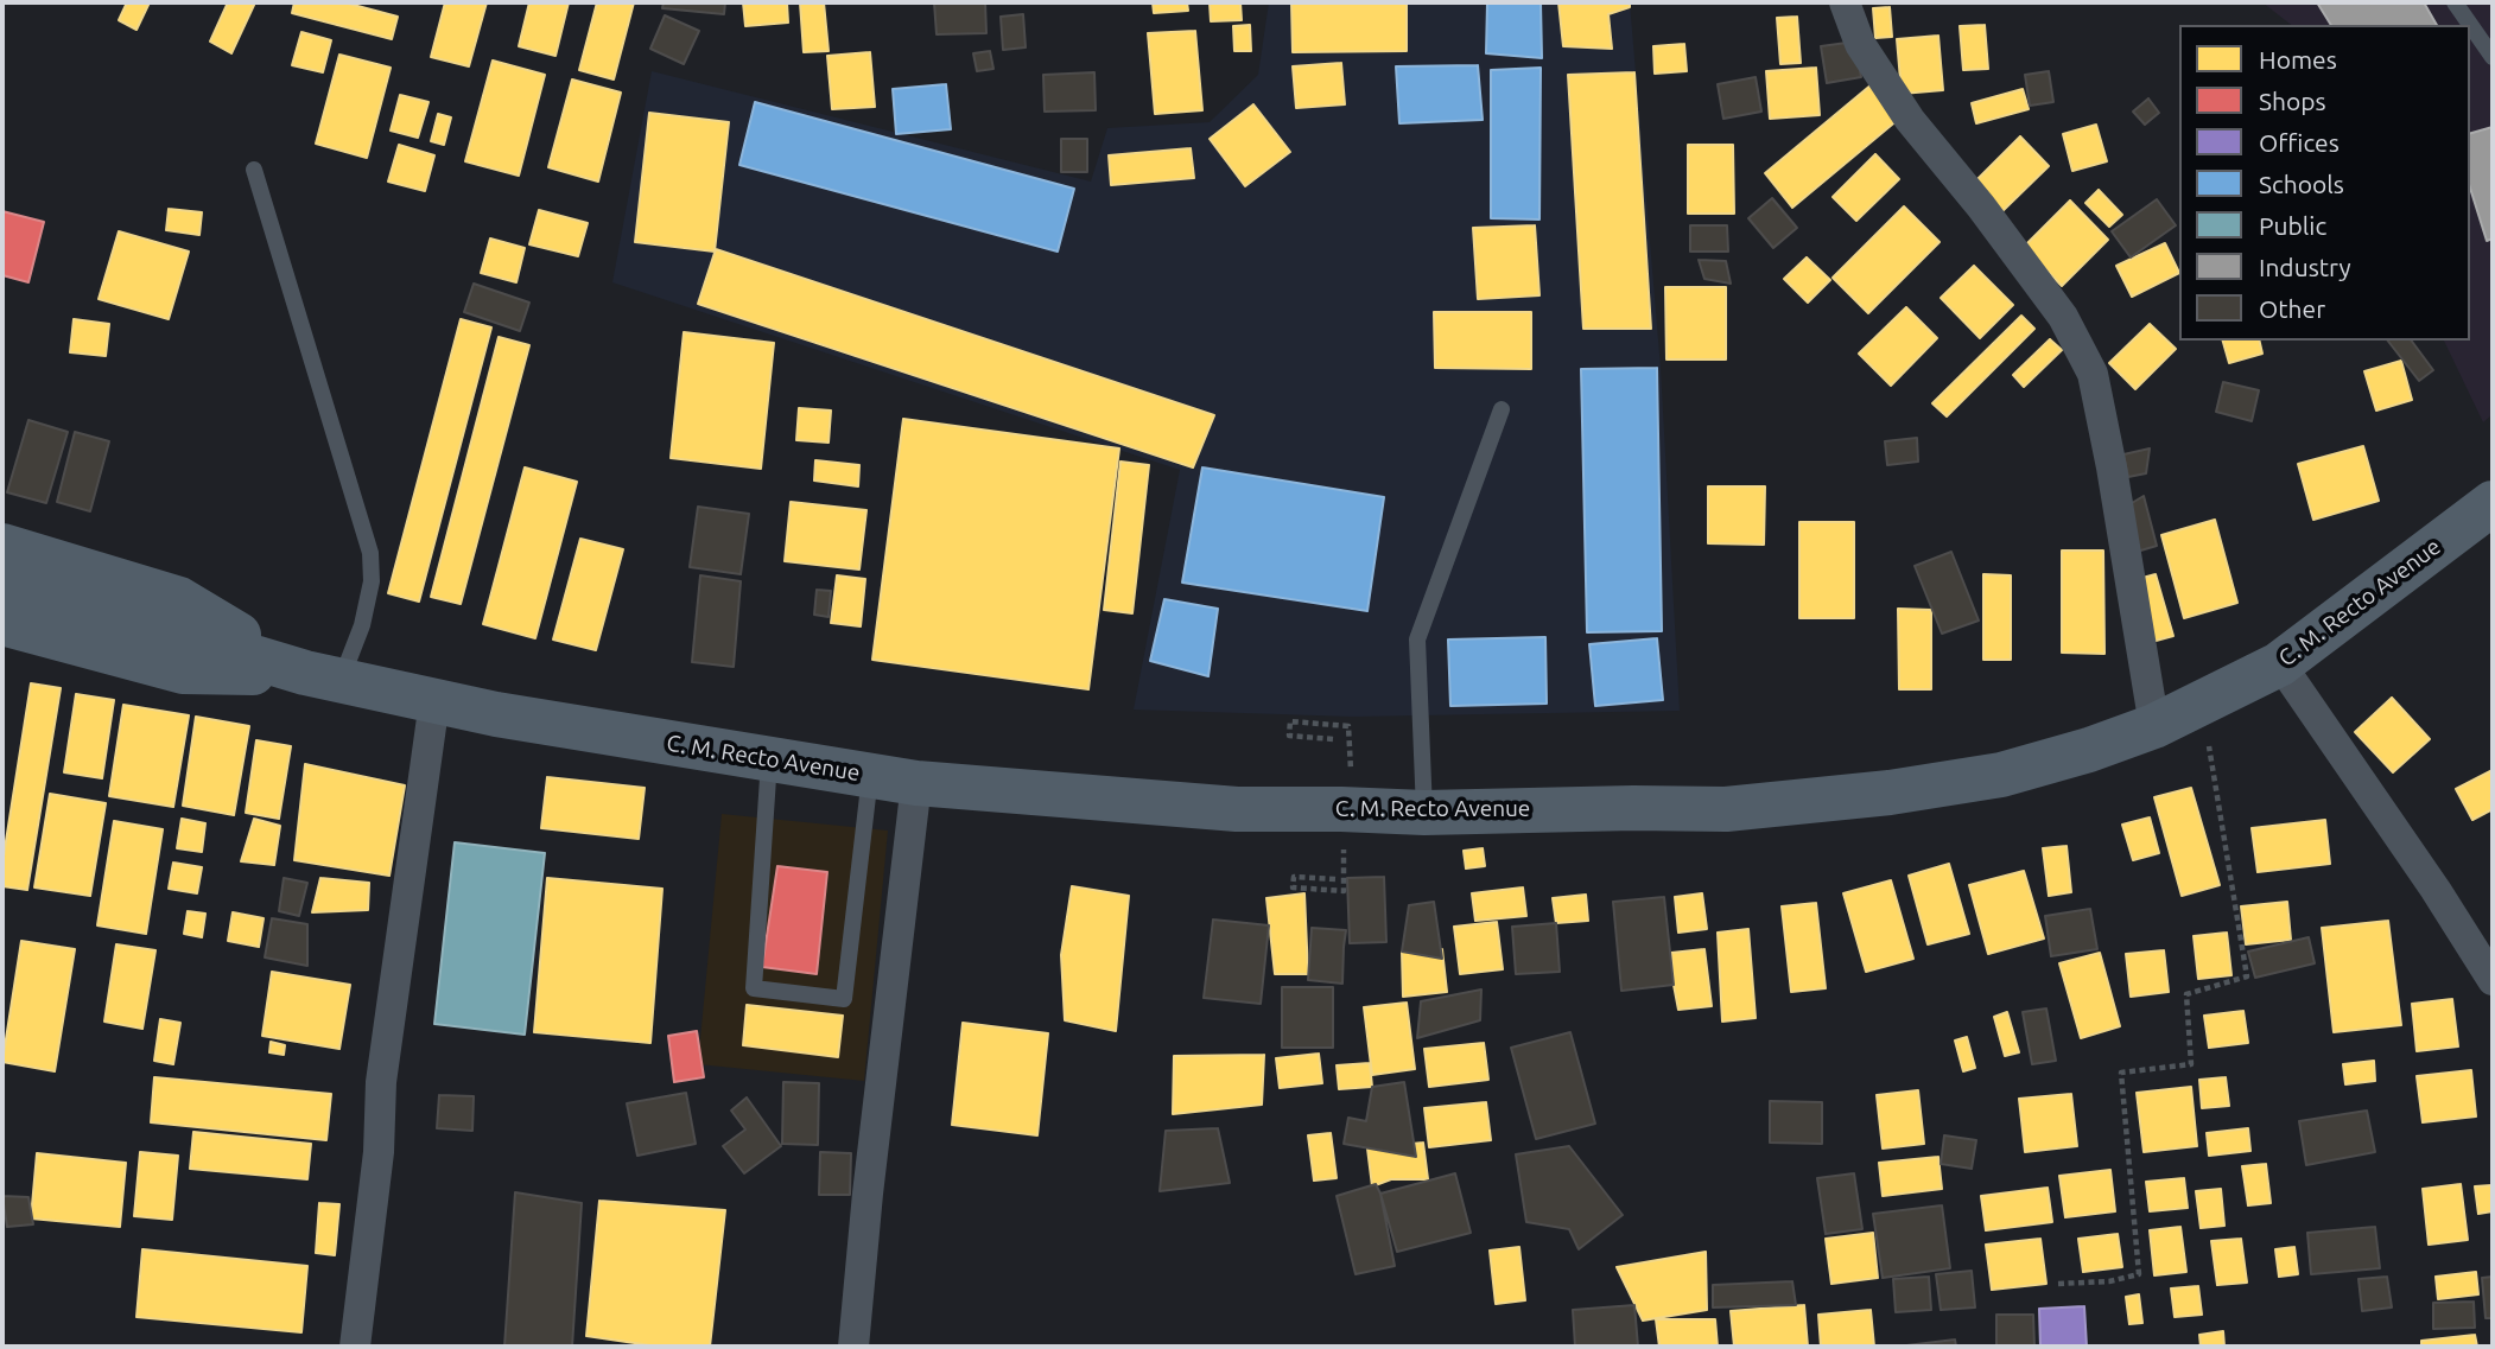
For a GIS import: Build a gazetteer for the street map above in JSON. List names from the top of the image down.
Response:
{
  "streets": {
    "highway": ["C. M. Recto Avenue"]
  },
  "legend": [
    "Homes",
    "Shops",
    "Offices",
    "Schools",
    "Public",
    "Industry",
    "Other"
  ]
}
